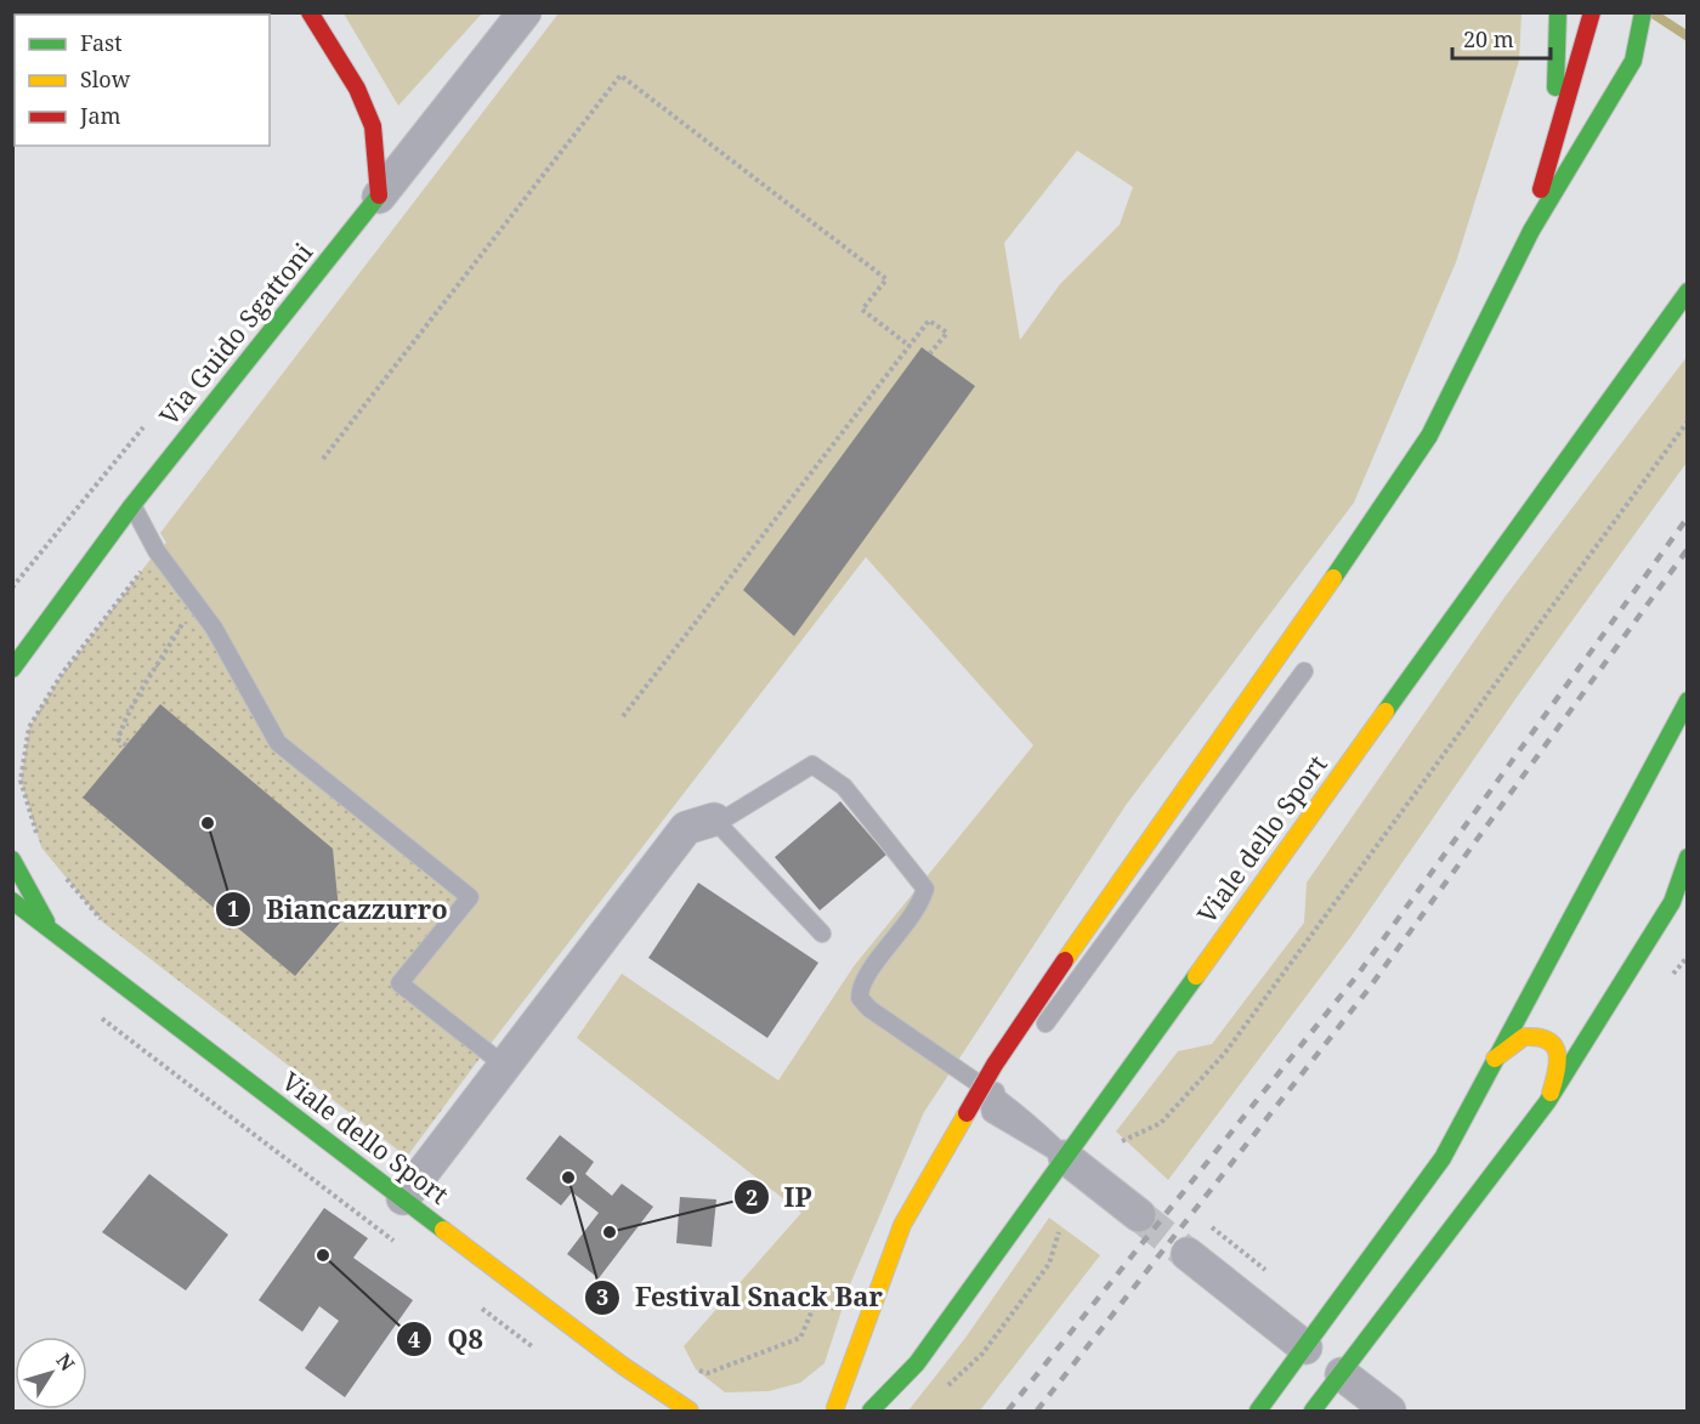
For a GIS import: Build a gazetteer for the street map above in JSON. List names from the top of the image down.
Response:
{
  "streets": {
    "main road": ["Via Guido Sgattoni", "Viale dello Sport"]
  },
  "places": [
    "Biancazzurro",
    "Festival Snack Bar",
    "IP",
    "Q8"
  ],
  "legend": ["Fast", "Slow", "Jam"],
  "scale_bar": "20 m",
  "north": "top right"
}
